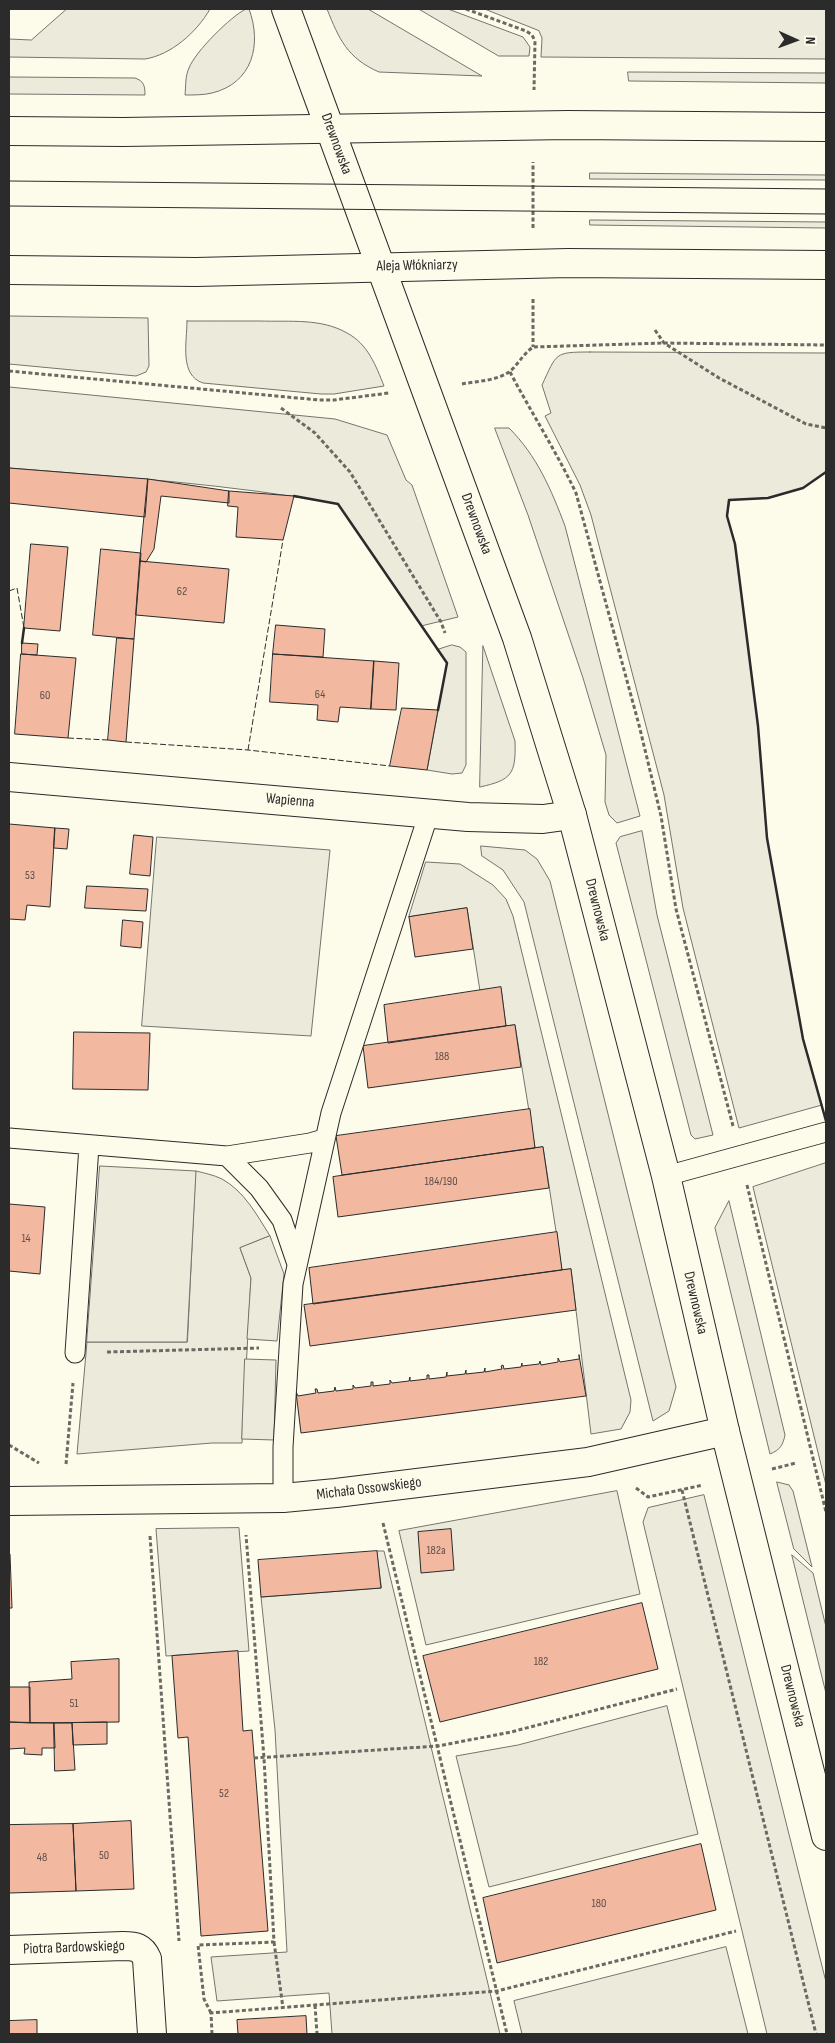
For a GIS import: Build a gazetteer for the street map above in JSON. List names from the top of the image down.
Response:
{
  "streets": {
    "main road": [
      "Drewnowska",
      "Aleja Włókniarzy",
      "Wapienna",
      "Michała Ossowskiego",
      "Piotra Bardowskiego"
    ]
  },
  "crossings": [
    ["Drewnowska", "Aleja Włókniarzy"],
    ["Drewnowska", "Wapienna"],
    ["Drewnowska", "Michała Ossowskiego"]
  ],
  "house_numbers": [
    "62",
    "64",
    "60",
    "53",
    "188",
    "184/190",
    "14",
    "182a",
    "182",
    "51",
    "52",
    "50",
    "48",
    "180"
  ],
  "north": "right"
}
